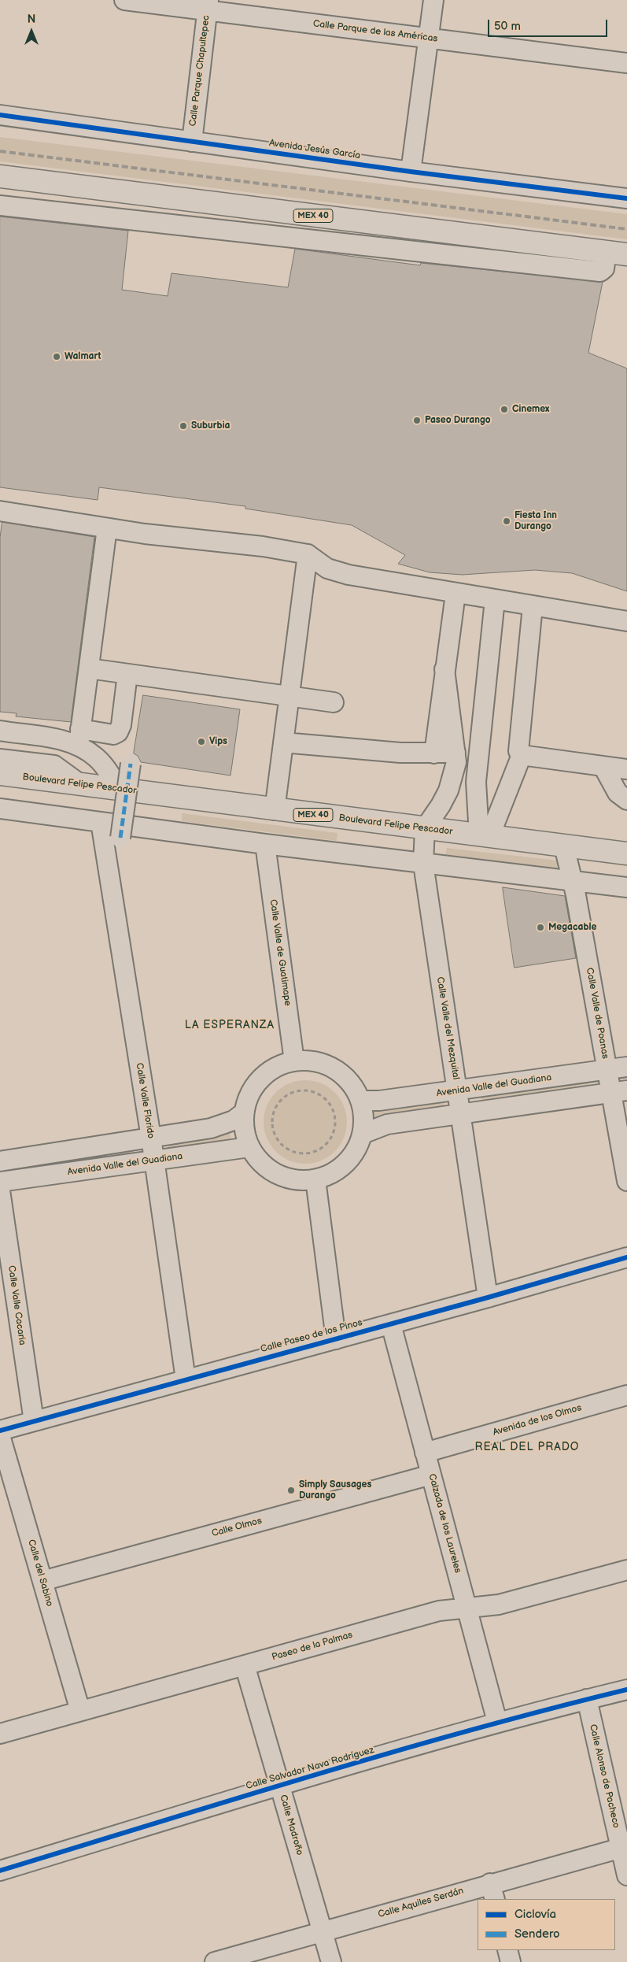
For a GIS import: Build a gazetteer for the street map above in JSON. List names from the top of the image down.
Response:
{
  "streets": {
    "main road": ["MEX 40", "Boulevard Felipe Pescador"],
    "street": [
      "Calle Parque de las Américas",
      "Calle Parque Chapultepec",
      "Avenida Jesús García",
      "Calle Valle de Guatimape",
      "Calle Valle de Poanas",
      "Calle Valle del Mezquital",
      "Avenida Valle del Guadiana",
      "Calle Valle Florido",
      "Calle Valle Cacaria",
      "Calle Paseo de los Pinos",
      "Avenida de los Olmos",
      "Calzada de los Laureles",
      "Calle Olmos",
      "Calle del Sabino",
      "Paseo de la Palmas",
      "Calle Salvador Nava Rodríguez",
      "Calle Alonso de Pacheco",
      "Calle Madroño",
      "Calle Aquiles Serdán"
    ]
  },
  "crossings": [
    ["Calle Parque de las Américas", "Calle Parque Chapultepec"],
    ["Calle Parque Chapultepec", "Avenida Jesús García"],
    ["Boulevard Felipe Pescador", "Calle Valle de Poanas"],
    ["Boulevard Felipe Pescador", "Calle Valle del Mezquital"],
    ["Calle Valle de Poanas", "Avenida Valle del Guadiana"],
    ["Calle Valle del Mezquital", "Avenida Valle del Guadiana"],
    ["Calle Valle del Mezquital", "Calle Paseo de los Pinos"],
    ["Avenida Valle del Guadiana", "Calle Valle Florido"],
    ["Calle Valle Florido", "Calle Paseo de los Pinos"],
    ["Calle Valle Cacaria", "Calle Paseo de los Pinos"],
    ["Calle Paseo de los Pinos", "Calzada de los Laureles"],
    ["Avenida de los Olmos", "Calzada de los Laureles"],
    ["Calzada de los Laureles", "Calle Olmos"],
    ["Calzada de los Laureles", "Paseo de la Palmas"],
    ["Calzada de los Laureles", "Calle Salvador Nava Rodríguez"],
    ["Calle Olmos", "Calle del Sabino"],
    ["Calle del Sabino", "Paseo de la Palmas"],
    ["Paseo de la Palmas", "Calle Madroño"],
    ["Calle Salvador Nava Rodríguez", "Calle Alonso de Pacheco"],
    ["Calle Salvador Nava Rodríguez", "Calle Madroño"],
    ["Calle Alonso de Pacheco", "Calle Aquiles Serdán"],
    ["Calle Madroño", "Calle Aquiles Serdán"]
  ],
  "districts": ["LA ESPERANZA", "REAL DEL PRADO"],
  "places": [
    "Walmart",
    "Cinemex",
    "Paseo Durango",
    "Suburbia",
    "Fiesta Inn Durango",
    "Vips",
    "Megacable",
    "Simply Sausages Durango"
  ],
  "legend": ["Ciclovía", "Sendero"],
  "scale_bar": "50 m",
  "north": "top"
}
